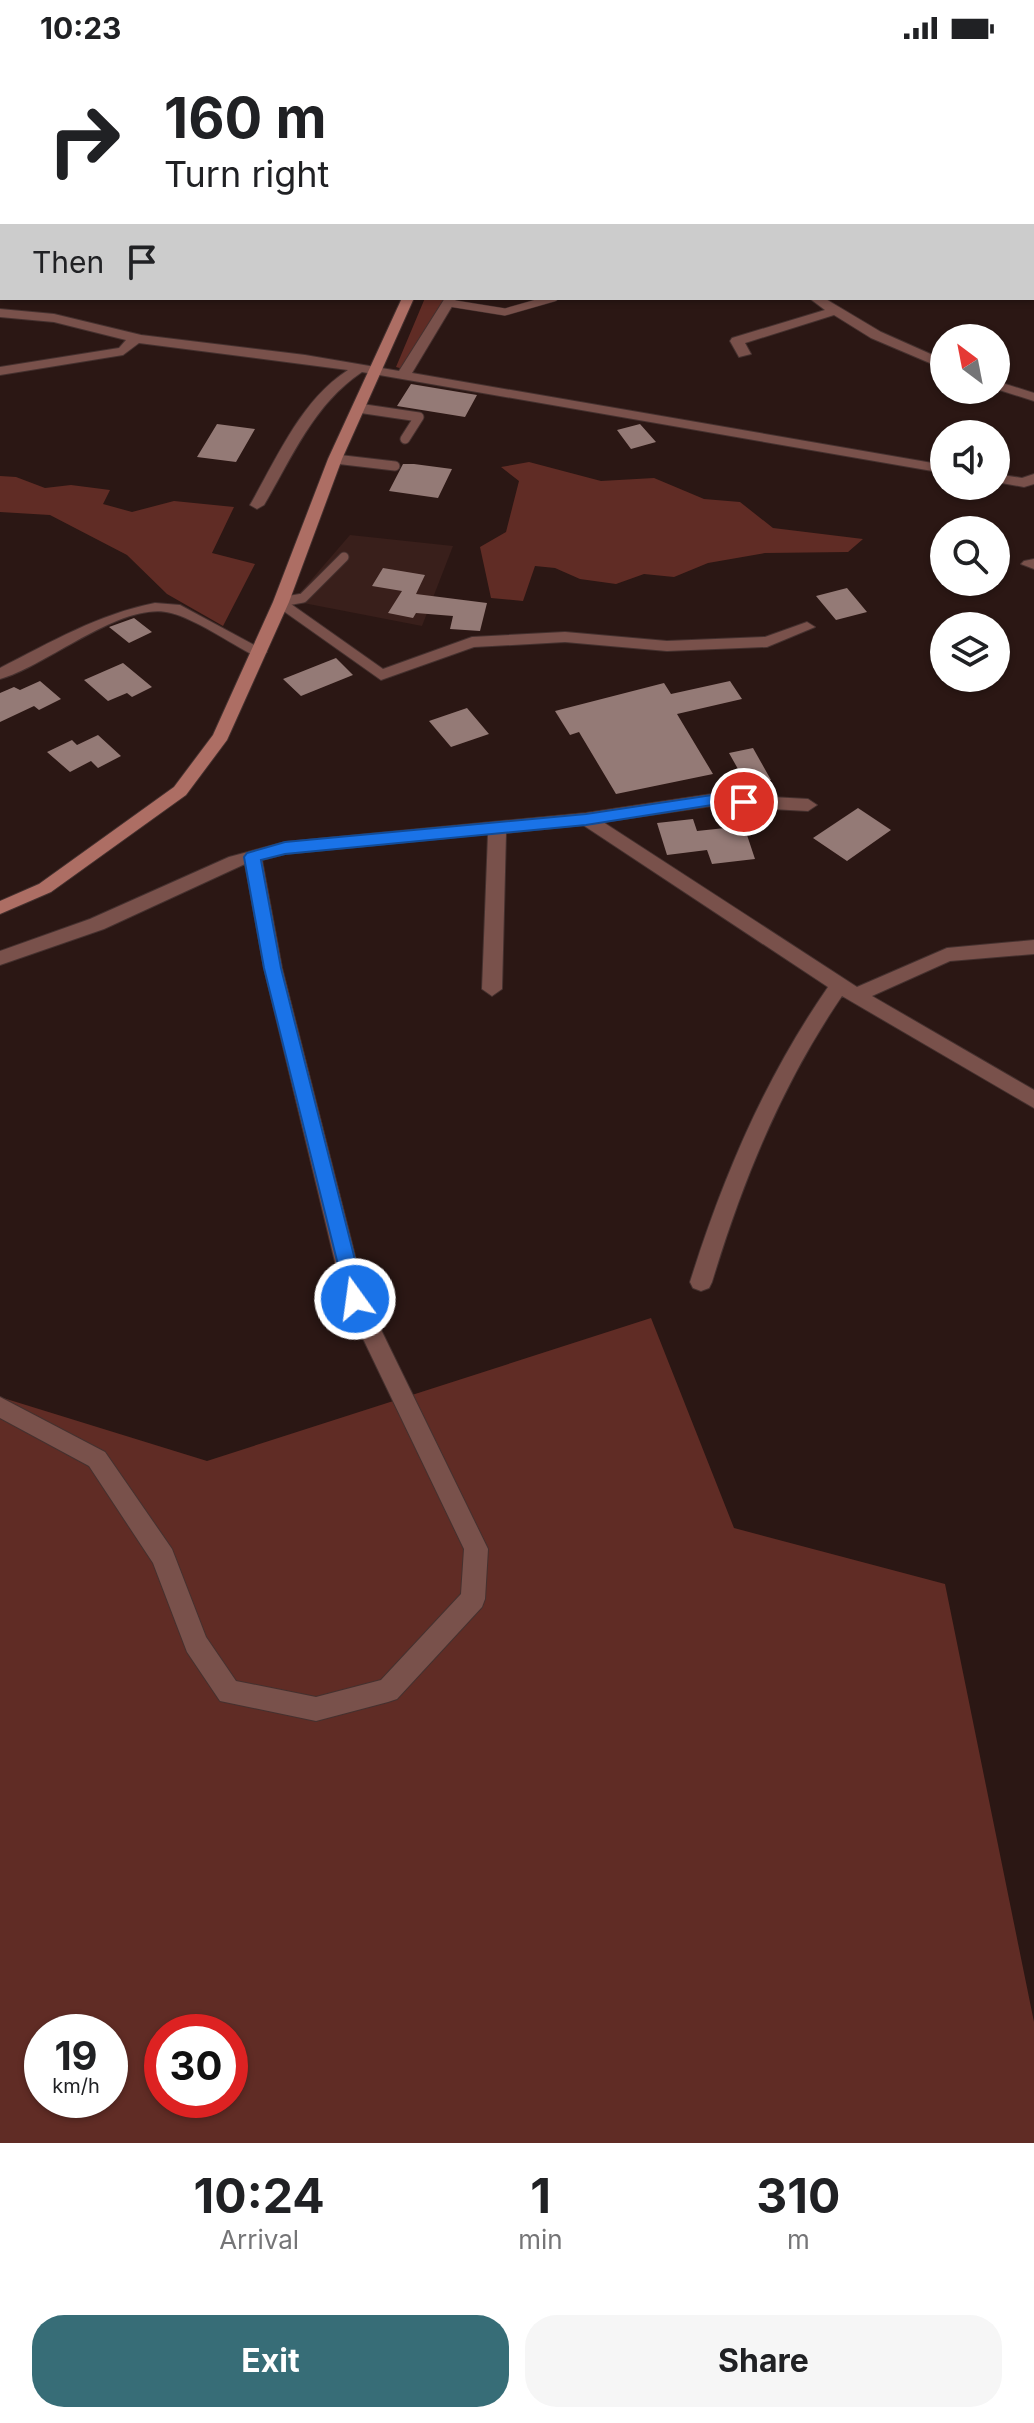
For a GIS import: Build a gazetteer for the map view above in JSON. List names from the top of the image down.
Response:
{
  "north": "top left",
  "page": {
    "status": "10:23",
    "turn": ["160 m", "Turn right"],
    "then": "Then",
    "speed": "19 km/h",
    "limit": "30",
    "eta": [
      "10:24",
      "Arrival",
      "1",
      "min",
      "310",
      "m"
    ],
    "buttons": ["Exit", "Share"]
  }
}
